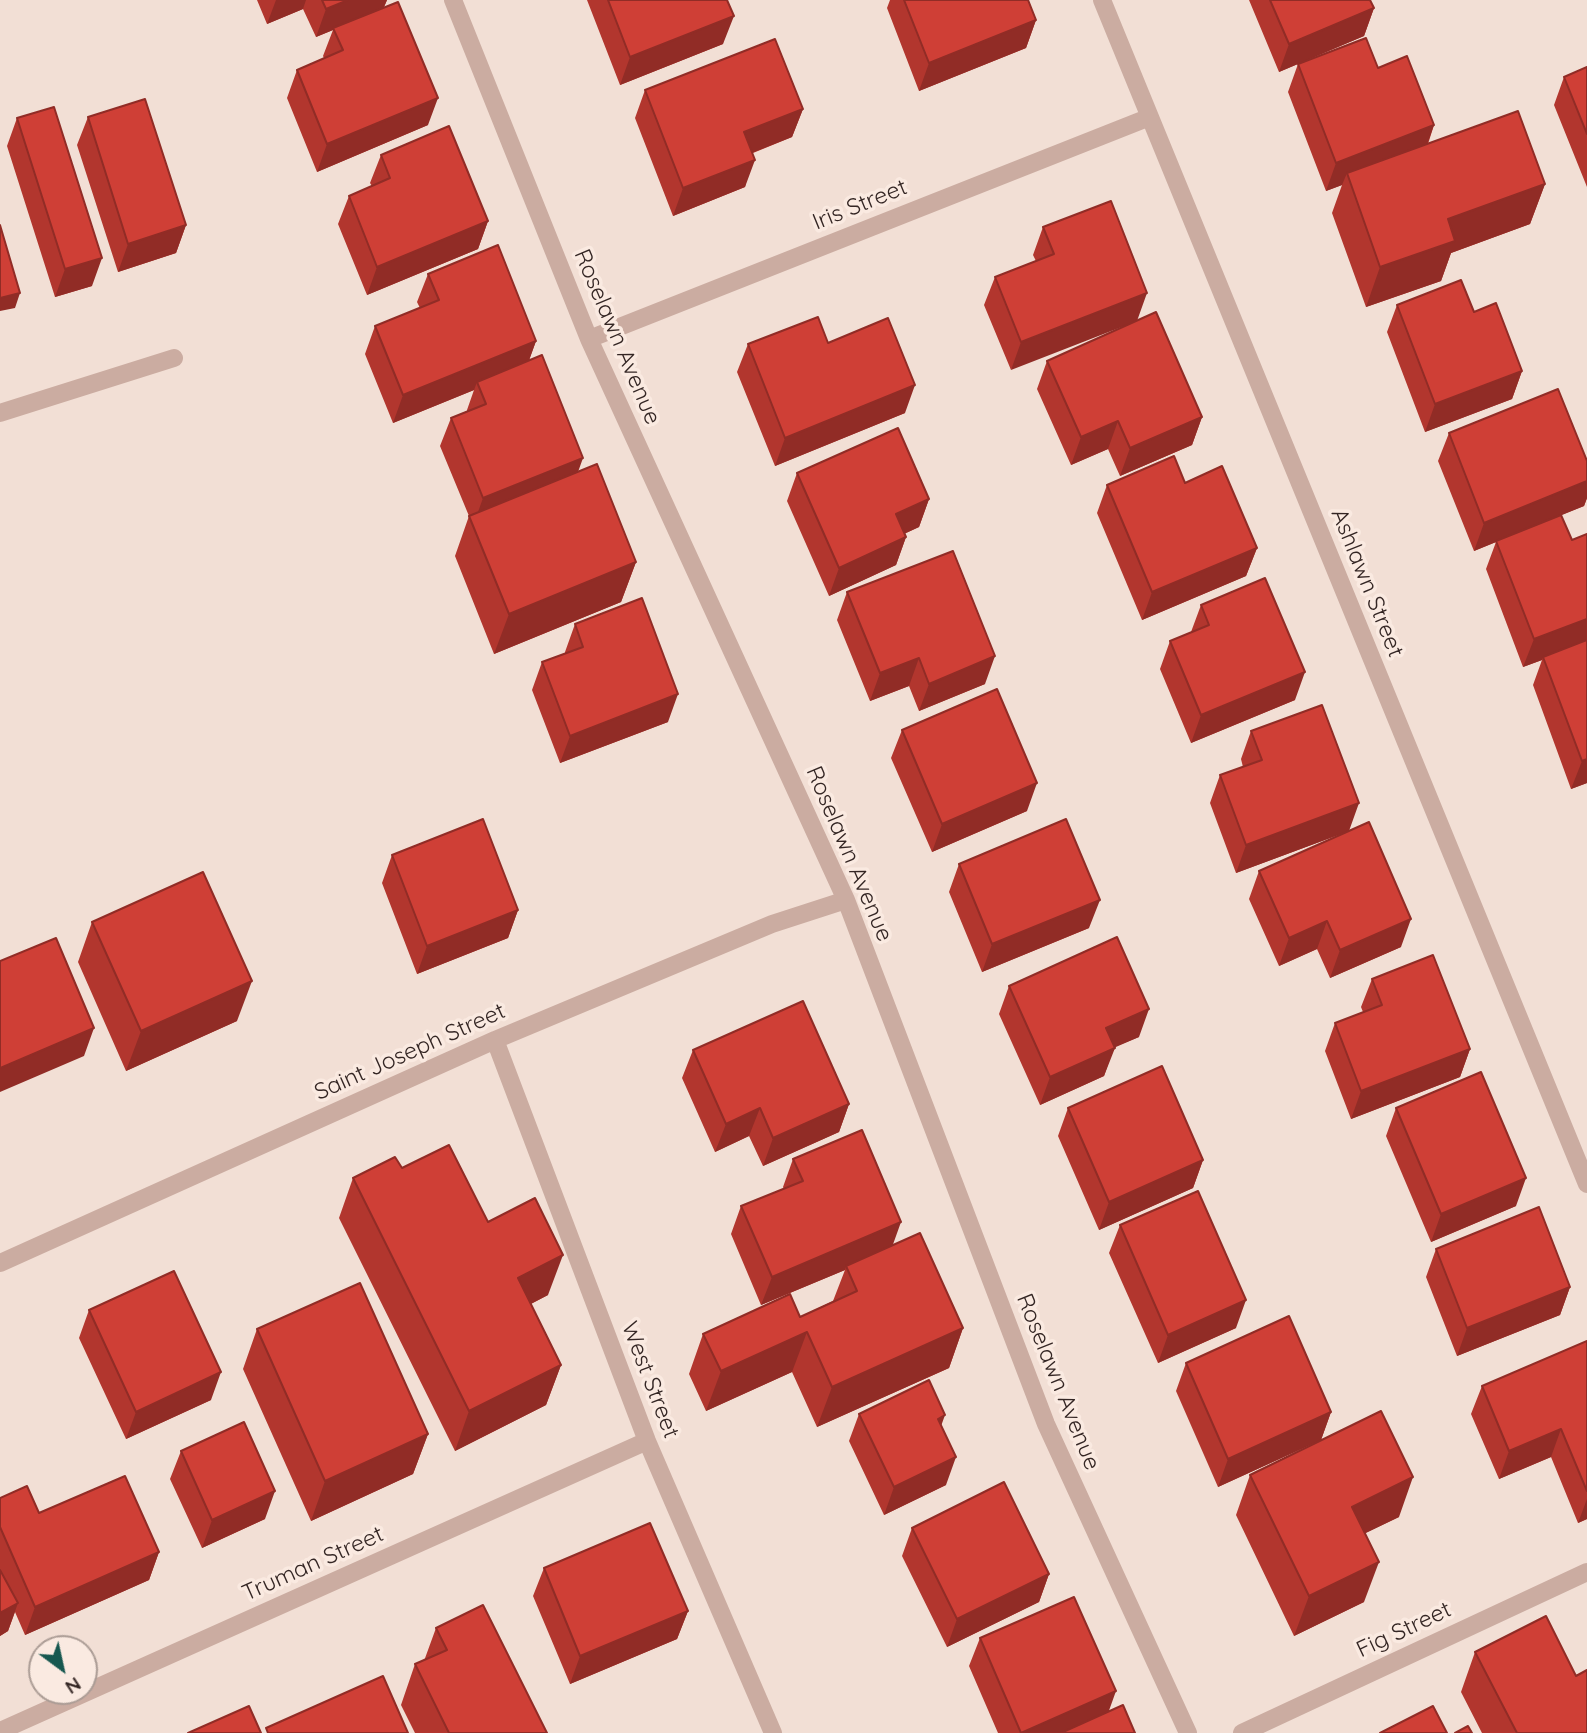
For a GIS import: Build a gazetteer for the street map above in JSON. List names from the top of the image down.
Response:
{
  "streets": {
    "street": [
      "Iris Street",
      "Roselawn Avenue",
      "Ashlawn Street",
      "Saint Joseph Street",
      "West Street",
      "Truman Street",
      "Fig Street"
    ]
  },
  "crossings": [
    ["Iris Street", "Roselawn Avenue"],
    ["Iris Street", "Ashlawn Street"],
    ["Roselawn Avenue", "Saint Joseph Street"],
    ["Saint Joseph Street", "West Street"],
    ["West Street", "Truman Street"]
  ],
  "north": "bottom right"
}
